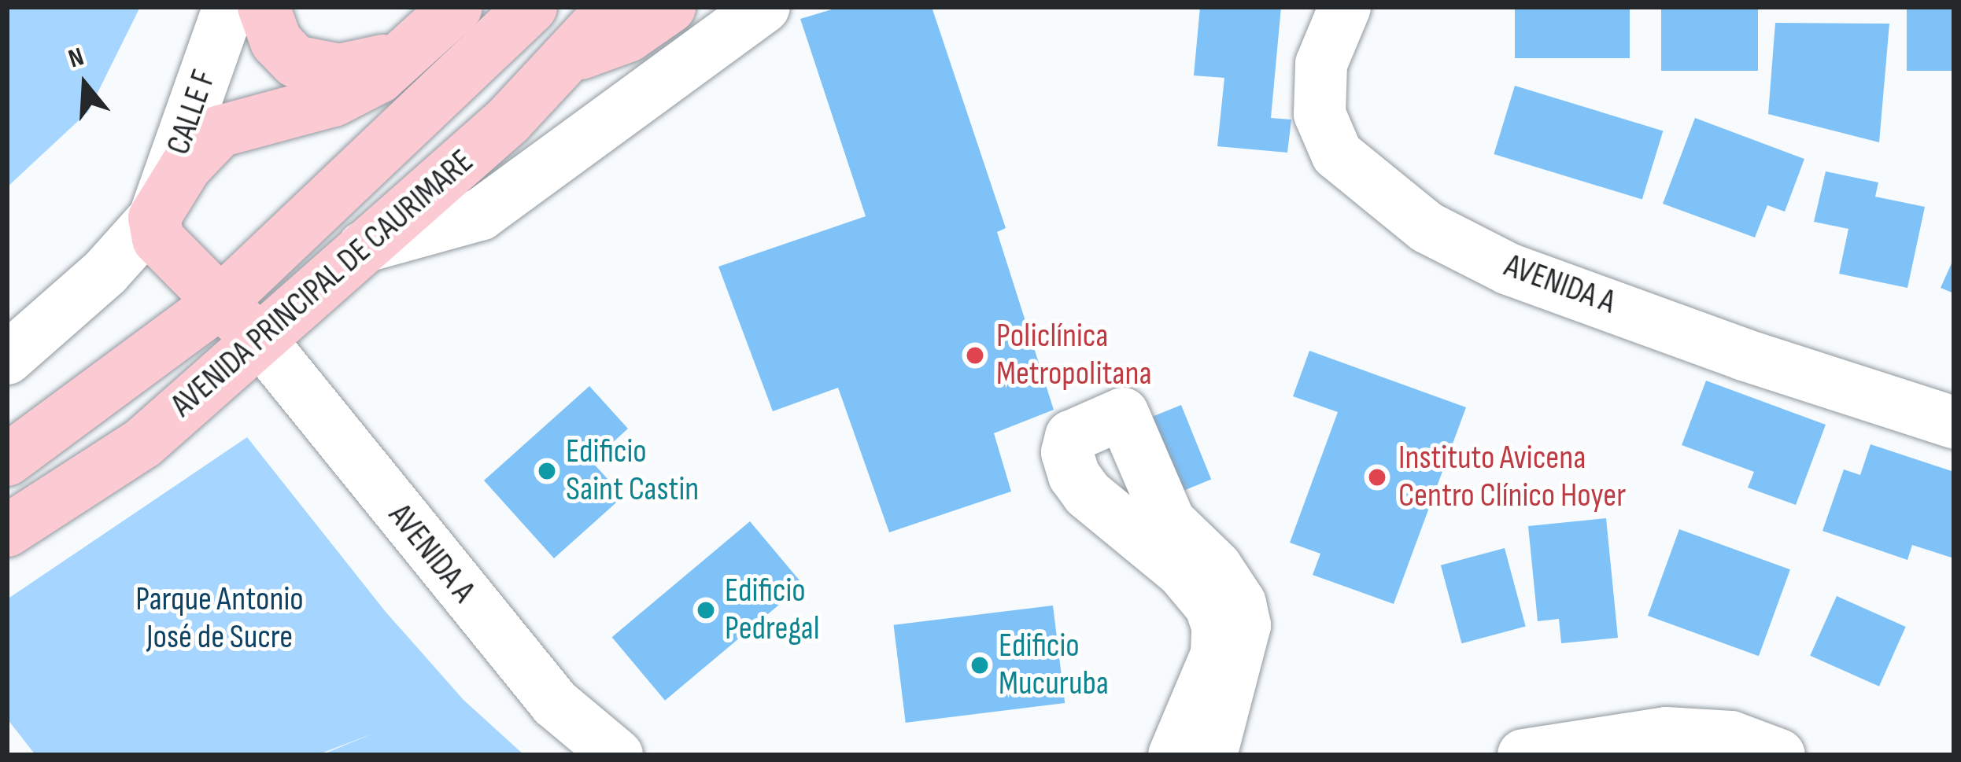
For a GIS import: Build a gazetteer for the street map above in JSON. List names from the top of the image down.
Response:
{
  "streets": {
    "main road": ["AVENIDA PRINCIPAL DE CAURIMARE"],
    "street": ["CALLE F", "AVENIDA A"]
  },
  "crossings": [
    ["AVENIDA PRINCIPAL DE CAURIMARE", "AVENIDA A"]
  ],
  "parks": ["Parque Antonio José de Sucre"],
  "places": [
    "Policlínica Metropolitana",
    "Edificio Saint Castin",
    "Instituto Avicena Centro Clínico Hoyer",
    "Edificio Pedregal",
    "Edificio Mucuruba"
  ],
  "north": "top"
}
